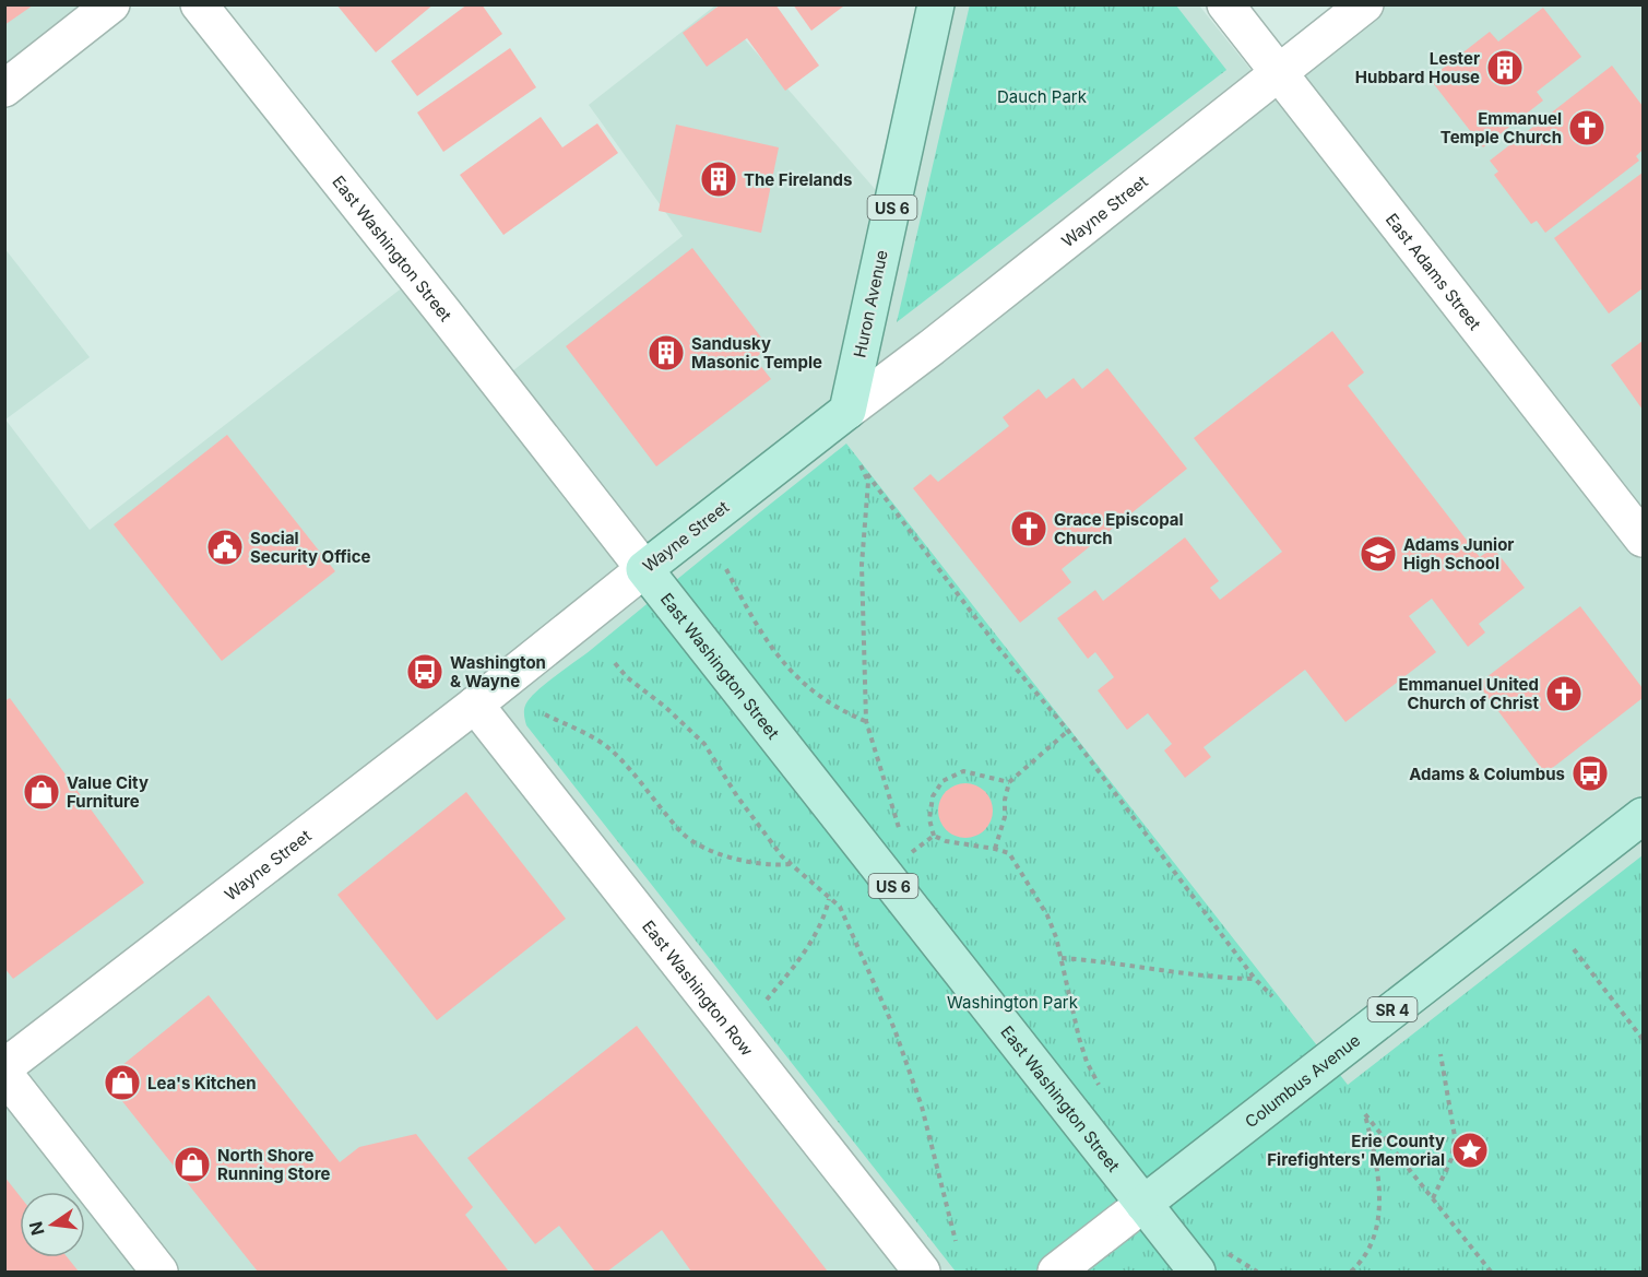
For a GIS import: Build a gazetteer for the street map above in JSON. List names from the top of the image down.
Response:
{
  "streets": {
    "main road": [
      "US 6",
      "Wayne Street",
      "East Washington Street",
      "Huron Avenue",
      "SR 4",
      "Columbus Avenue"
    ],
    "street": ["East Adams Street", "East Washington Row"]
  },
  "crossings": [
    ["US 6", "East Washington Street"],
    ["US 6", "Columbus Avenue"],
    ["Wayne Street", "East Washington Street"],
    ["Wayne Street", "East Adams Street"],
    ["Wayne Street", "Huron Avenue"],
    ["Wayne Street", "East Washington Row"],
    ["East Washington Street", "Columbus Avenue"]
  ],
  "parks": ["Dauch Park", "Washington Park"],
  "places": {
    "building": ["Lester Hubbard House", "The Firelands", "Sandusky Masonic Temple"],
    "church": ["Emmanuel Temple Church", "Grace Episcopal Church", "Emmanuel United Church of Christ"],
    "public building": ["Social Security Office"],
    "school or university": ["Adams Junior High School"],
    "bus stop": ["Washington & Wayne", "Adams & Columbus"],
    "shop": ["Value City Furniture", "Lea's Kitchen", "North Shore Running Store"],
    "place": ["Erie County Firefighters' Memorial"]
  },
  "north": "left"
}
